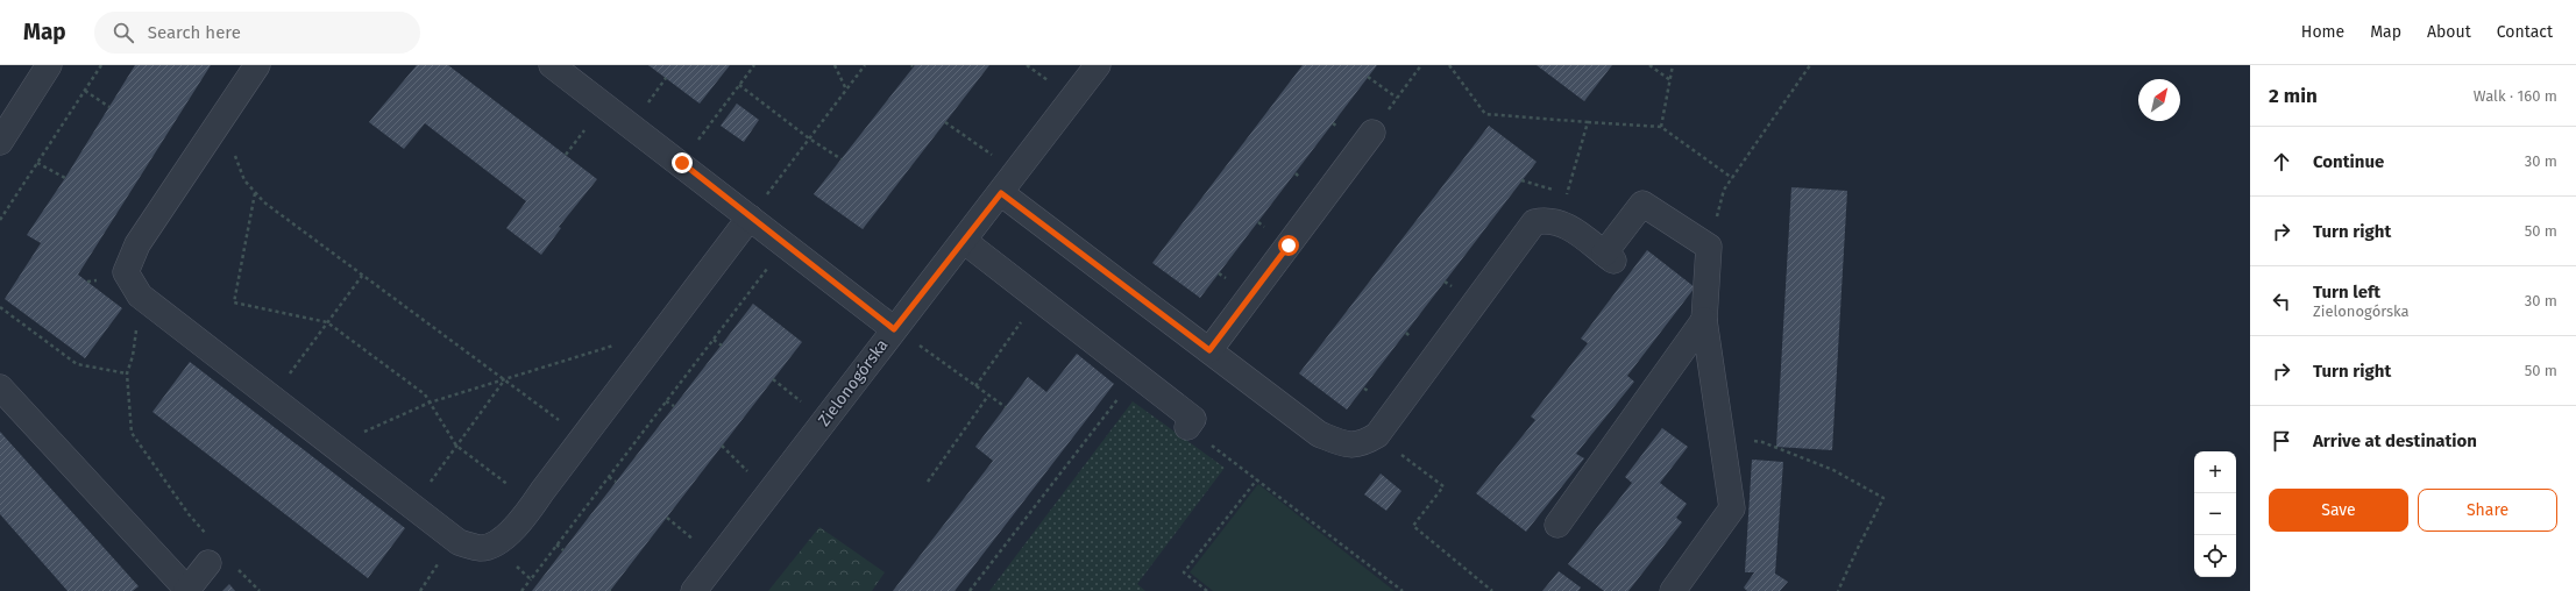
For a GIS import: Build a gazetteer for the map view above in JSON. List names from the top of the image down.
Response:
{
  "streets": {
    "street": ["Zielonogórska"]
  },
  "north": "top right",
  "page": {
    "header": "Map",
    "search": "Search here",
    "nav": [
      "Home",
      "Map",
      "About",
      "Contact"
    ],
    "heading": ["2 min", "Walk · 160 m"],
    "list": [
      ["Continue", "30 m"],
      ["Turn right", "50 m"],
      ["Turn left", "Zielonogórska", "30 m"],
      ["Turn right", "50 m"],
      "Arrive at destination"
    ],
    "map_buttons": ["+", "−"],
    "buttons": ["Save", "Share"]
  }
}
